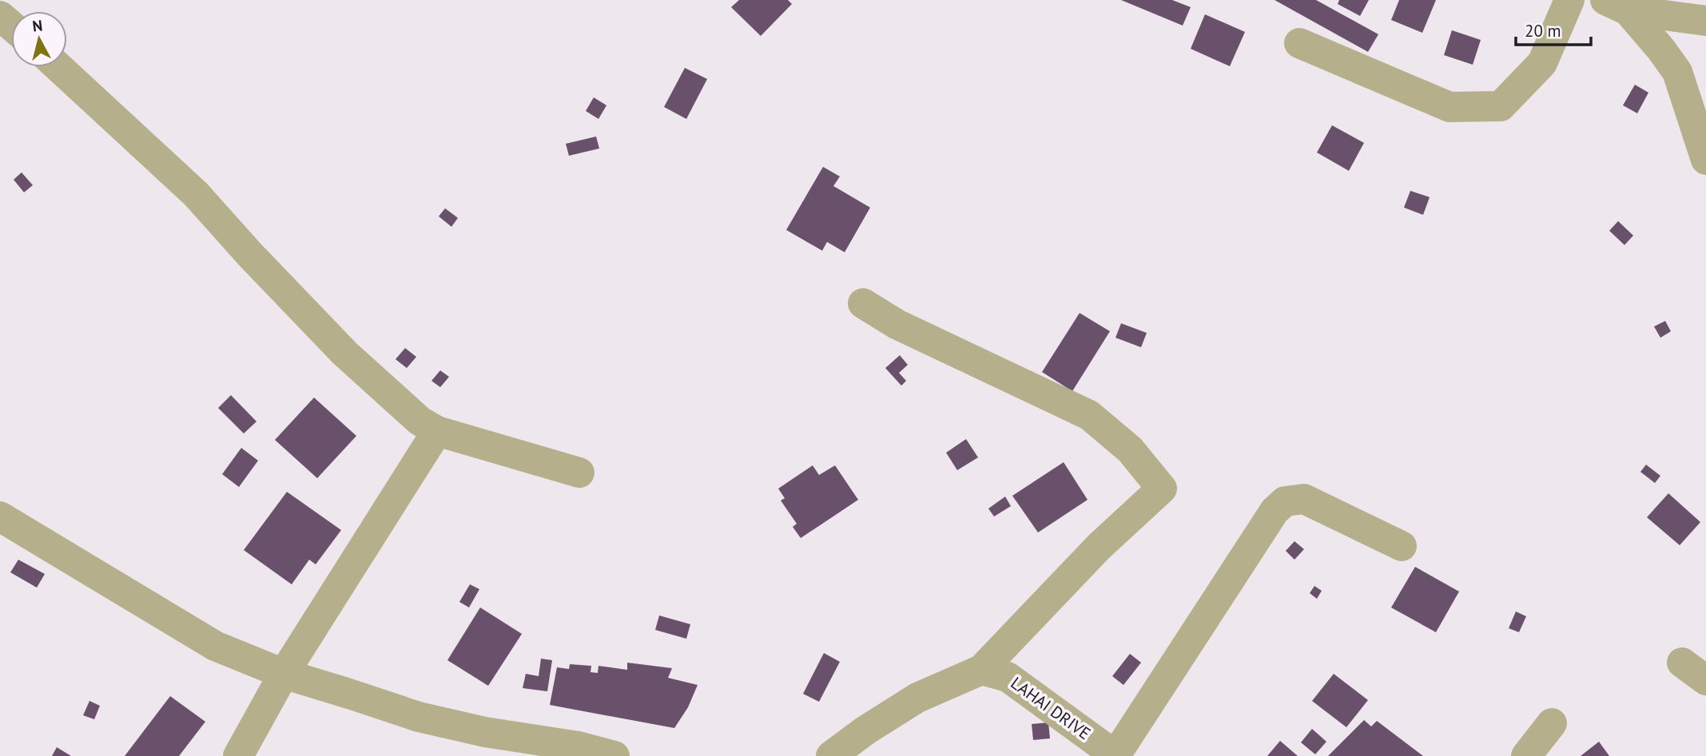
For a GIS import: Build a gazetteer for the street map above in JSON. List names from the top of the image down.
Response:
{
  "streets": {
    "street": ["LAHAI DRIVE"]
  },
  "scale_bar": "20 m",
  "north": "top"
}
